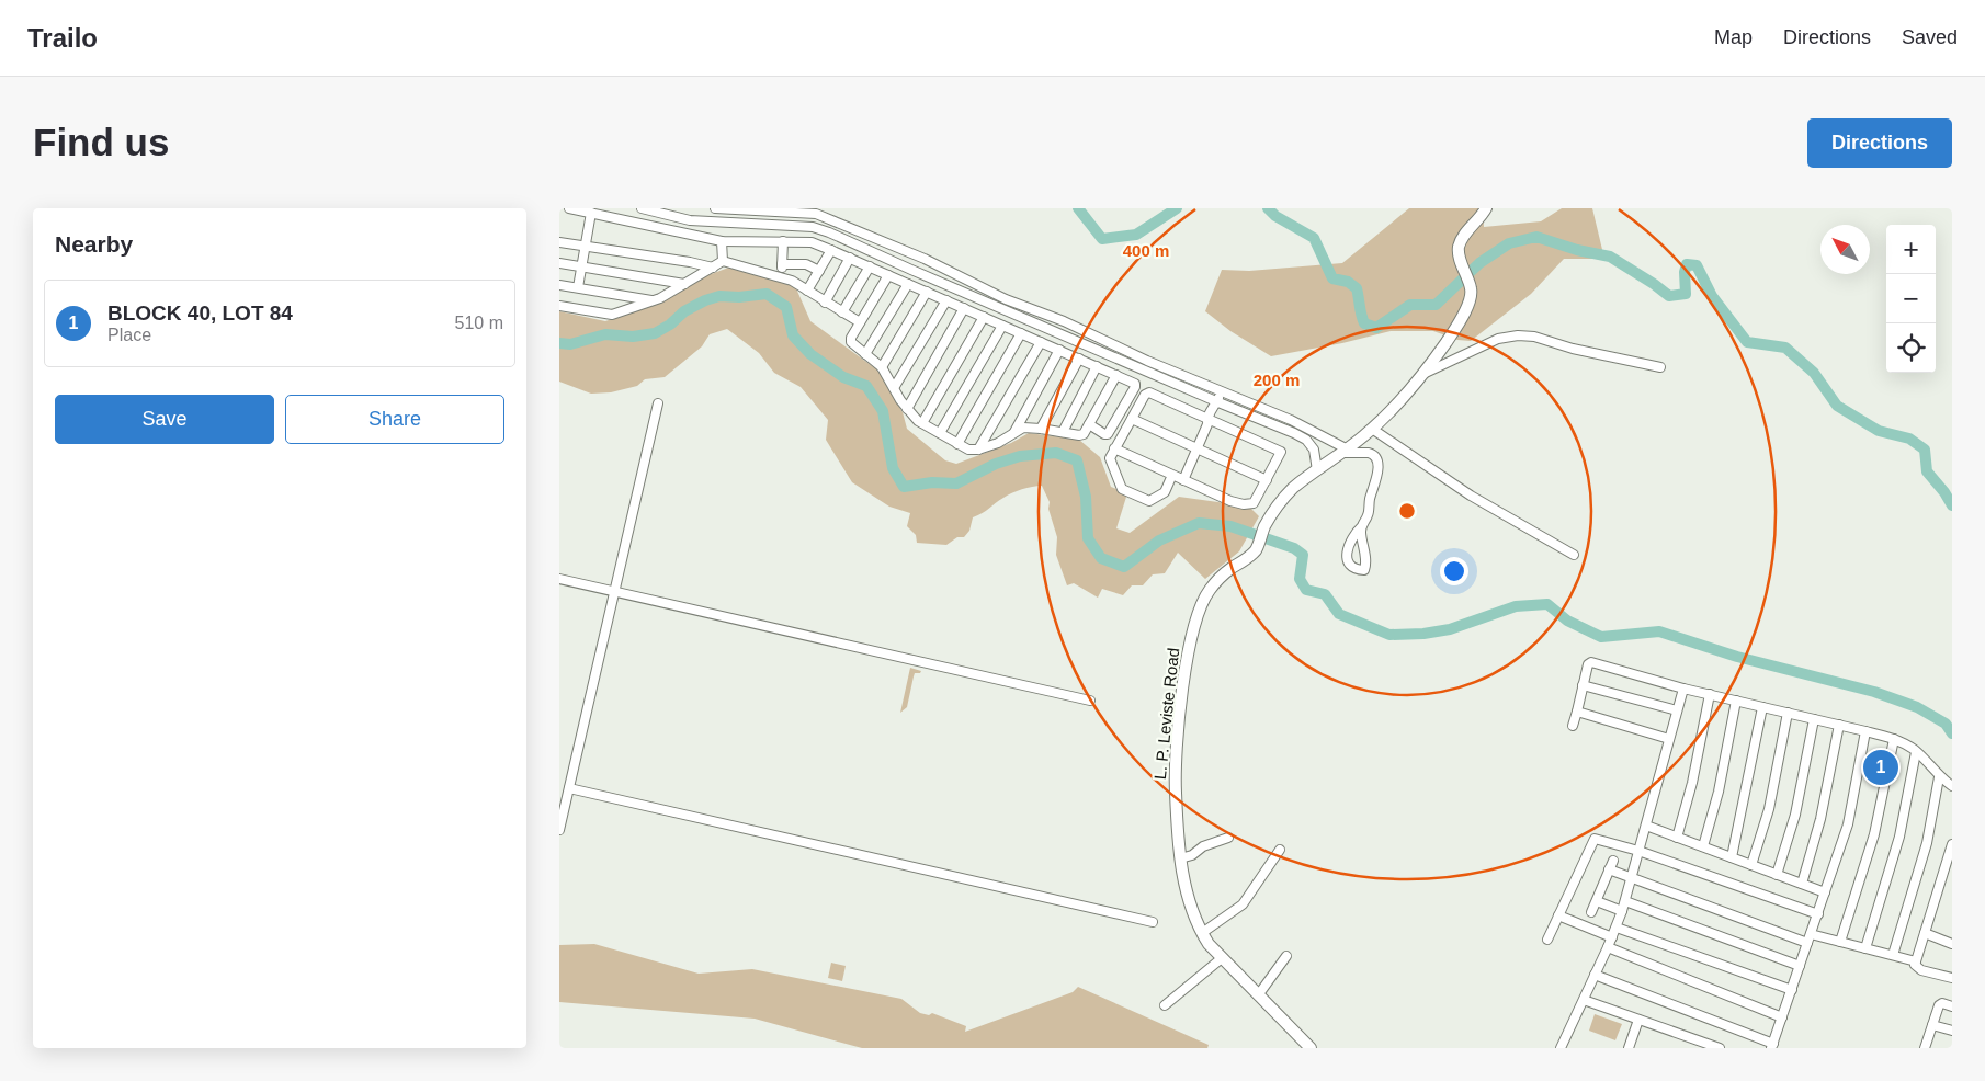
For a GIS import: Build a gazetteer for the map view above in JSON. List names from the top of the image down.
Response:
{
  "streets": {
    "main road": ["L. P. Leviste Road"]
  },
  "north": "top left",
  "page": {
    "header": "Trailo",
    "nav": ["Map", "Directions", "Saved"],
    "buttons": [
      "Directions",
      ["Save", "Share"]
    ],
    "title": "Find us",
    "heading": "Nearby",
    "map_buttons": ["+", "−"],
    "list": [
      {
        "mark": "1",
        "name": "BLOCK 40, LOT 84",
        "note": "Place",
        "value": "510 m"
      }
    ],
    "pins": "1"
  },
  "rings": ["400 m", "200 m"]
}
